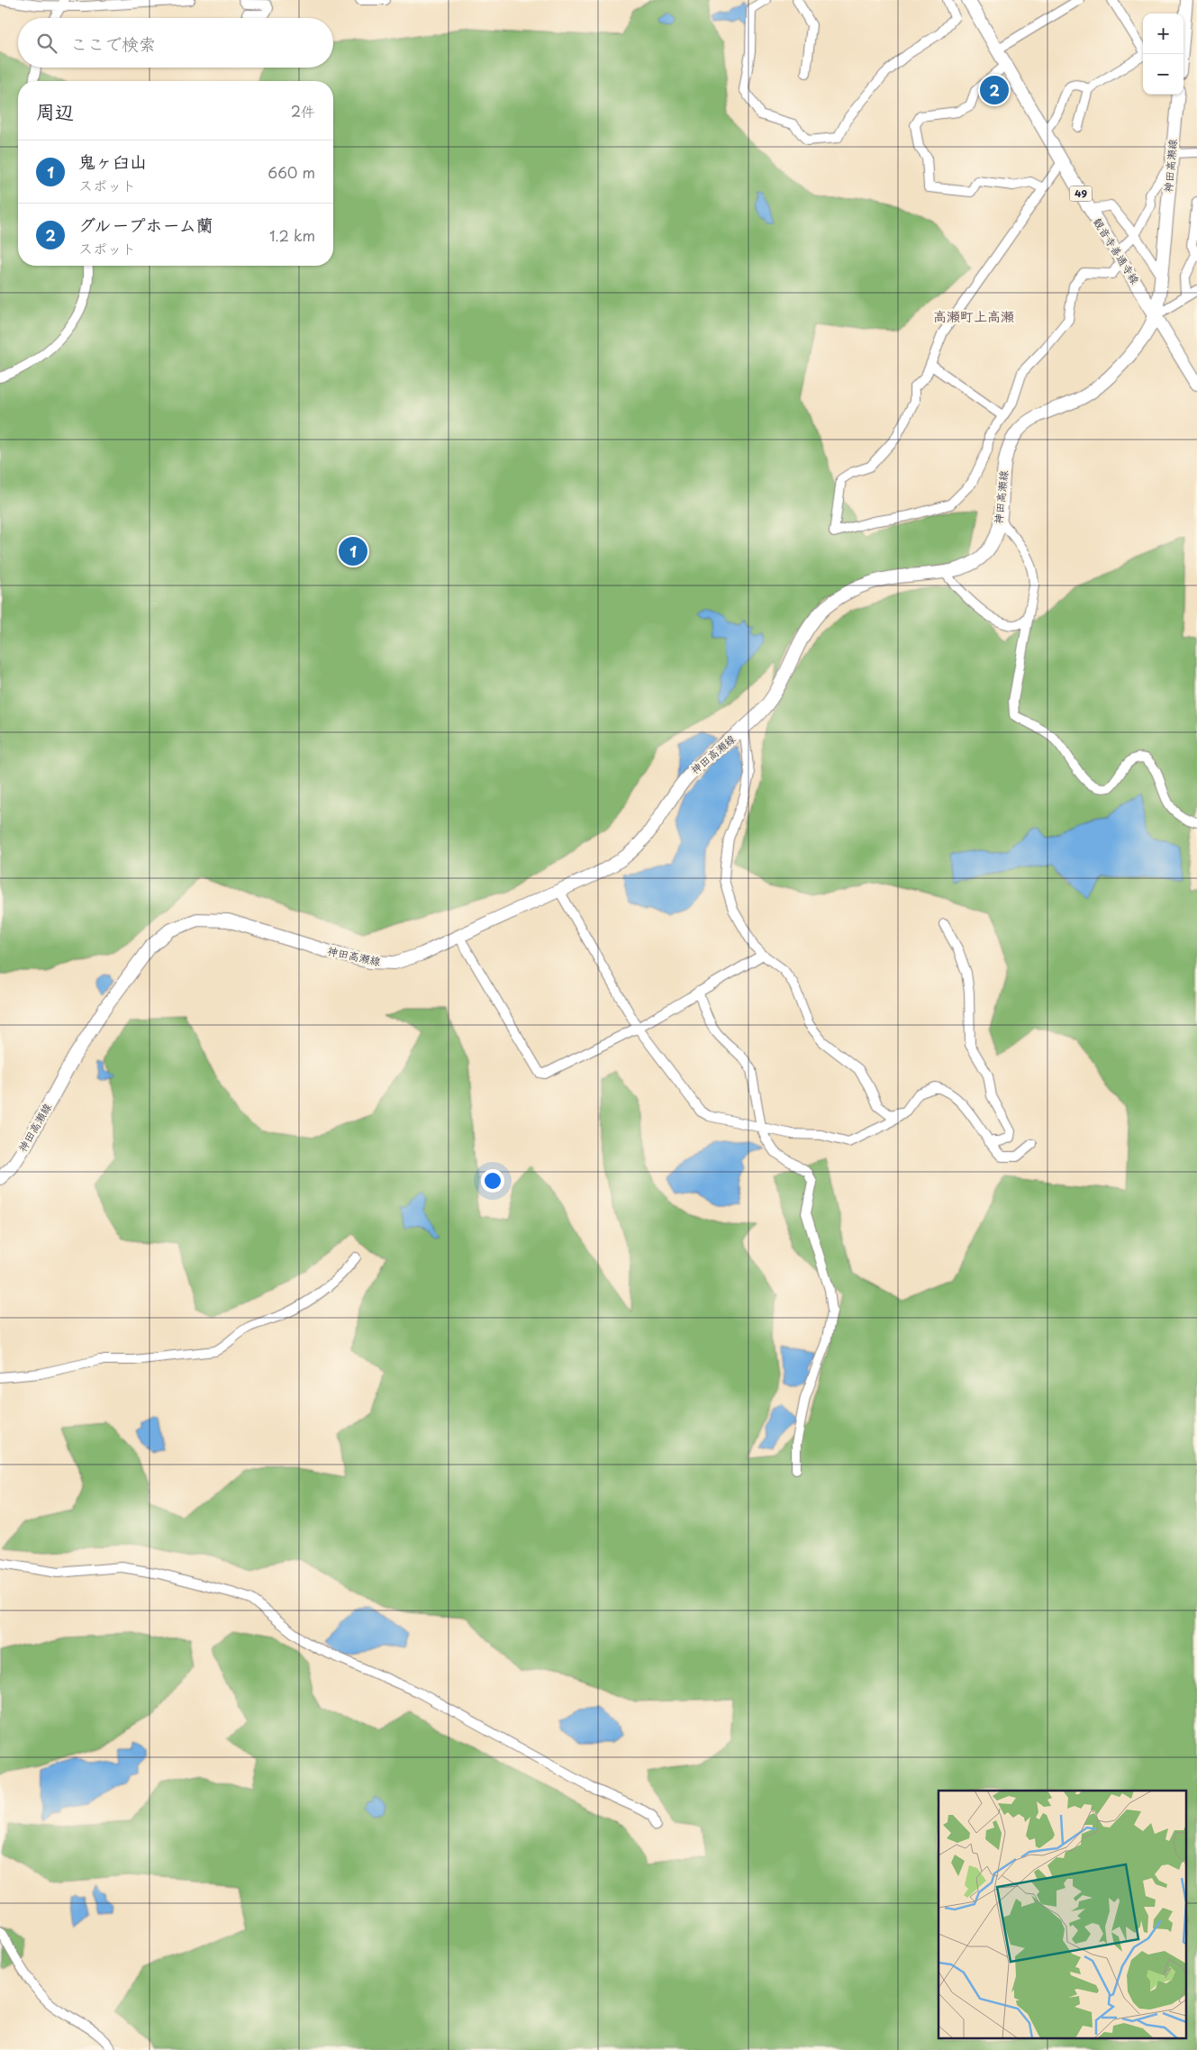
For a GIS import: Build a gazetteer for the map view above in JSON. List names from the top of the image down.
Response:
{
  "streets": {
    "main road": ["神田高瀬線", "49", "観音寺善通寺線"]
  },
  "crossings": [
    ["神田高瀬線", "観音寺善通寺線"]
  ],
  "districts": ["高瀬町上高瀬"],
  "page": {
    "map_buttons": ["+", "−"],
    "search": "ここで検索",
    "pins": ["2", "1"],
    "heading": ["周辺", "2件"],
    "list": [
      {
        "mark": "1",
        "name": "鬼ヶ臼山",
        "note": "スポット",
        "value": "660 m"
      },
      {
        "mark": "2",
        "name": "グループホーム蘭",
        "note": "スポット",
        "value": "1.2 km"
      }
    ]
  }
}
